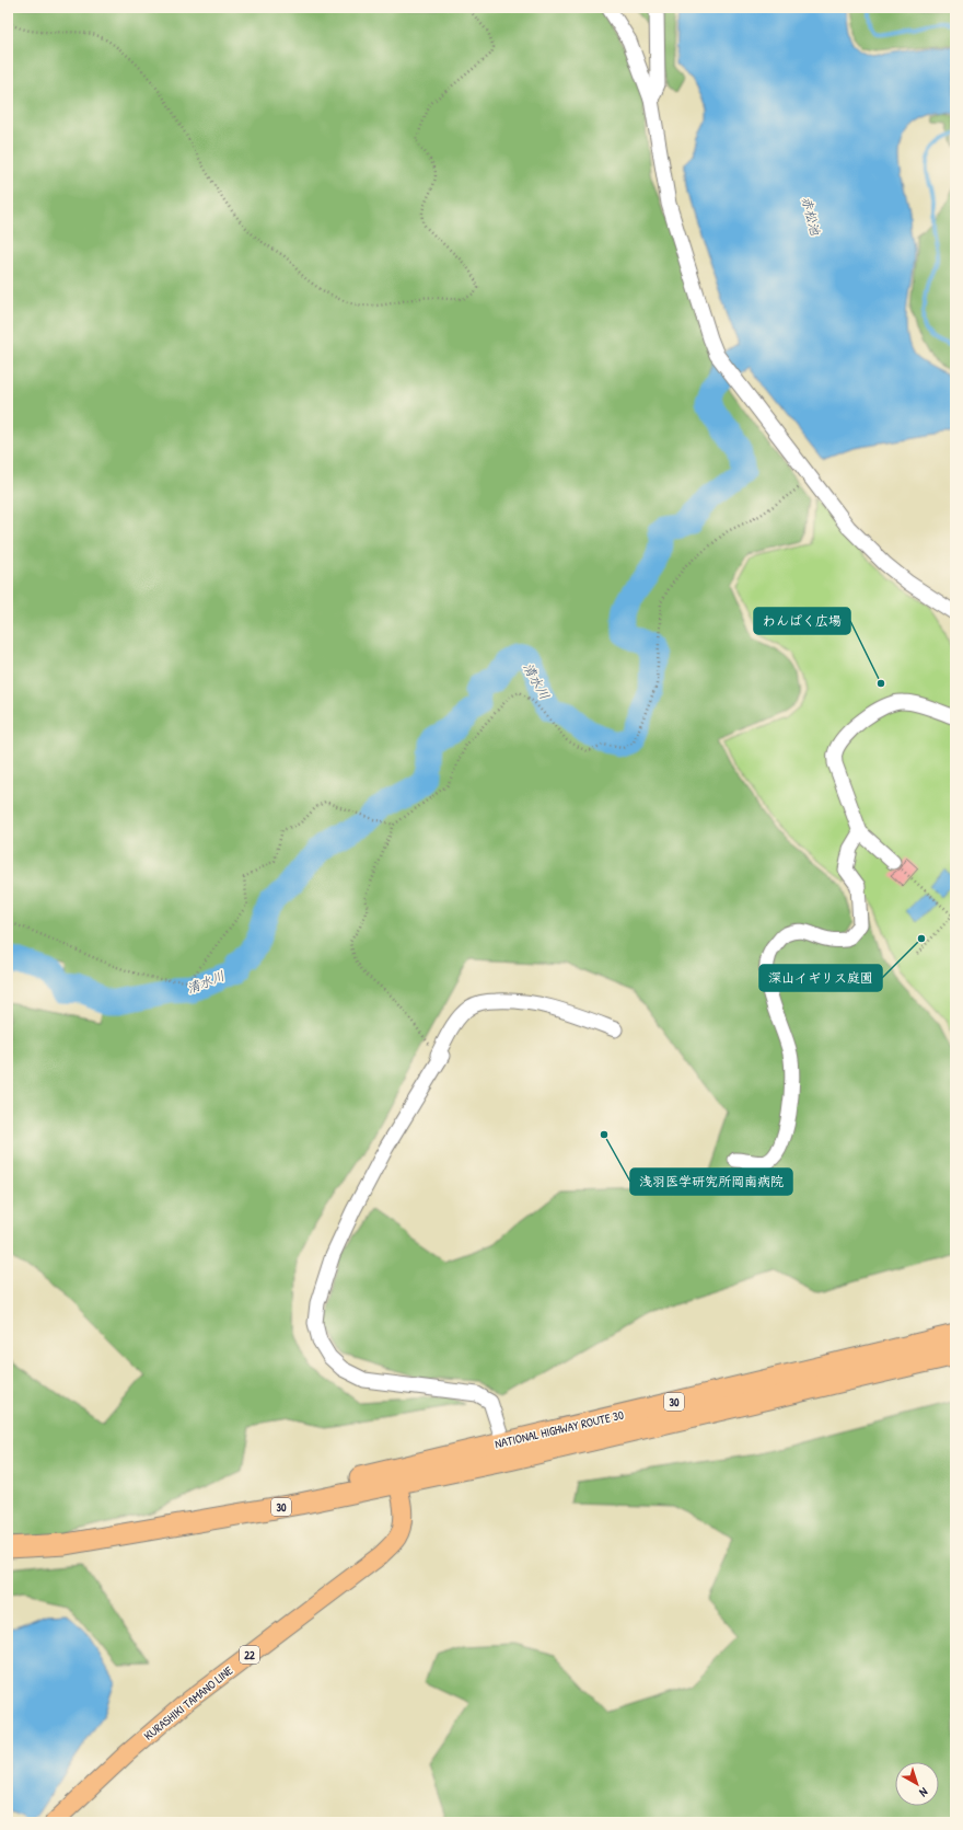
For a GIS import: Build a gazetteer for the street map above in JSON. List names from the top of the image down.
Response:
{
  "streets": {
    "highway": ["30", "NATIONAL HIGHWAY ROUTE 30"],
    "main road": ["22", "KURASHIKI TAMANO LINE"]
  },
  "crossings": [
    ["NATIONAL HIGHWAY ROUTE 30", "KURASHIKI TAMANO LINE"]
  ],
  "water": ["赤松池", "清水川"],
  "places": ["わんぱく広場", "深山イギリス庭園", "浅羽医学研究所岡南病院"],
  "north": "bottom right"
}
